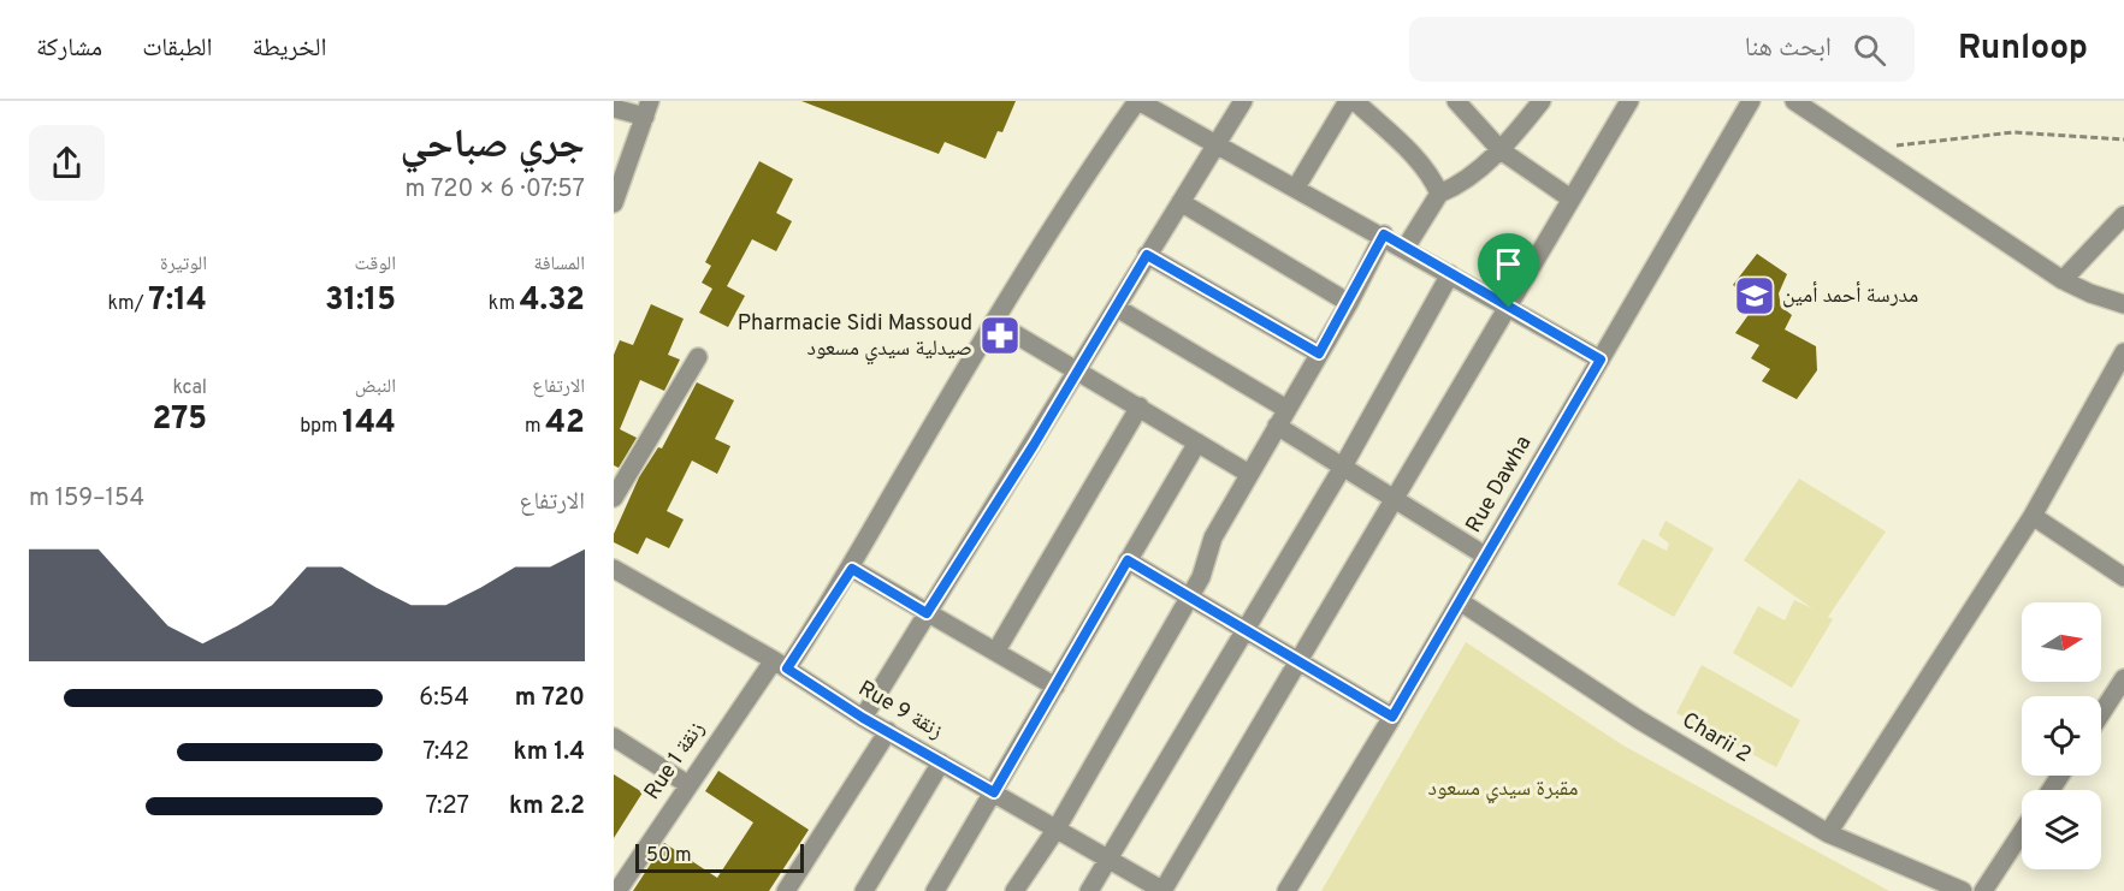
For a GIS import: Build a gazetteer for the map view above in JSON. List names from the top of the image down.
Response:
{
  "streets": {
    "street": [
      "Rue Dawha",
      "Rue 9 زنقة",
      "Charii 2",
      "Rue 1 زنقة"
    ]
  },
  "crossings": [
    ["Rue Dawha", "Charii 2"],
    ["Rue 9 زنقة", "Rue 1 زنقة"]
  ],
  "parks": ["مقبرة سيدي مسعود"],
  "places": {
    "school or university": ["مدرسة أحمد أمين"],
    "pharmacy": ["Pharmacie Sidi Massoud صيدلية سيدي مسعود"]
  },
  "scale_bar": "50 m",
  "north": "right",
  "page": {
    "header": "Runloop",
    "search": "ابحث هنا",
    "nav": ["الخريطة", "الطبقات", "مشاركة"],
    "heading": ["جري صباحي", "07:57 · 6 × 720 m"],
    "stats": [
      ["المسافة", "4.32 km"],
      ["الوقت", "31:15"],
      ["الوتيرة", "7:14 /km"],
      ["الارتفاع", "42 m"],
      ["النبض", "144 bpm"],
      ["kcal", "275"]
    ],
    "chart": ["الارتفاع", "154–159 m"],
    "list": [
      {
        "name": "720 m",
        "note": "6:54"
      },
      {
        "name": "1.4 km",
        "note": "7:42"
      },
      {
        "name": "2.2 km",
        "note": "7:27"
      }
    ],
    "scale": "50 m"
  }
}
